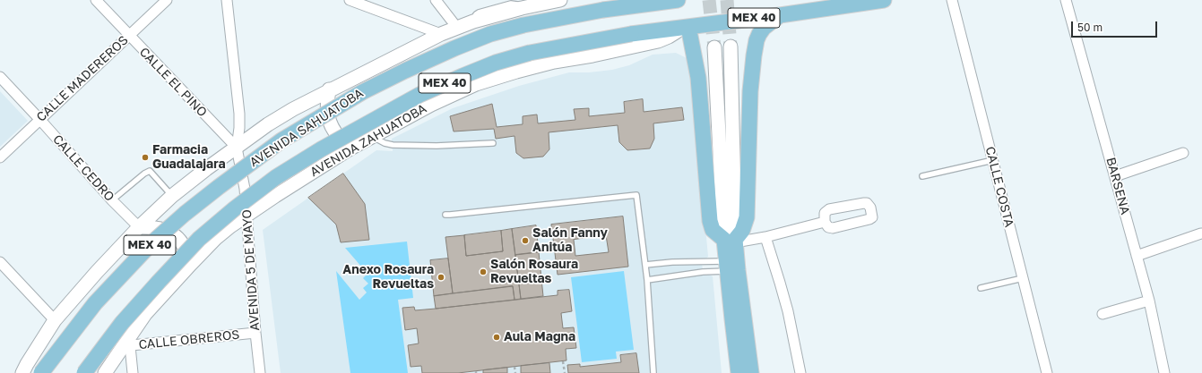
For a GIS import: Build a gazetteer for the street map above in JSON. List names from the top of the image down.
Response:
{
  "streets": {
    "main road": ["MEX 40", "AVENIDA SAHUATOBA"],
    "street": [
      "CALLE MADEREROS",
      "CALLE EL PINO",
      "AVENIDA ZAHUATOBA",
      "CALLE CEDRO",
      "BARSENA",
      "CALLE COSTA",
      "AVENIDA 5 DE MAYO",
      "CALLE OBREROS"
    ]
  },
  "crossings": [
    ["MEX 40", "AVENIDA SAHUATOBA"],
    ["MEX 40", "AVENIDA ZAHUATOBA"],
    ["CALLE MADEREROS", "CALLE EL PINO"],
    ["CALLE MADEREROS", "CALLE CEDRO"],
    ["CALLE EL PINO", "AVENIDA SAHUATOBA"],
    ["CALLE EL PINO", "AVENIDA 5 DE MAYO"],
    ["AVENIDA SAHUATOBA", "AVENIDA ZAHUATOBA"],
    ["AVENIDA SAHUATOBA", "CALLE CEDRO"],
    ["AVENIDA SAHUATOBA", "AVENIDA 5 DE MAYO"],
    ["AVENIDA ZAHUATOBA", "AVENIDA 5 DE MAYO"],
    ["AVENIDA 5 DE MAYO", "CALLE OBREROS"]
  ],
  "places": [
    "Farmacia Guadalajara",
    "Salón Fanny Anitúa",
    "Salón Rosaura Revueltas",
    "Anexo Rosaura Revueltas",
    "Aula Magna"
  ],
  "scale_bar": "50 m"
}
